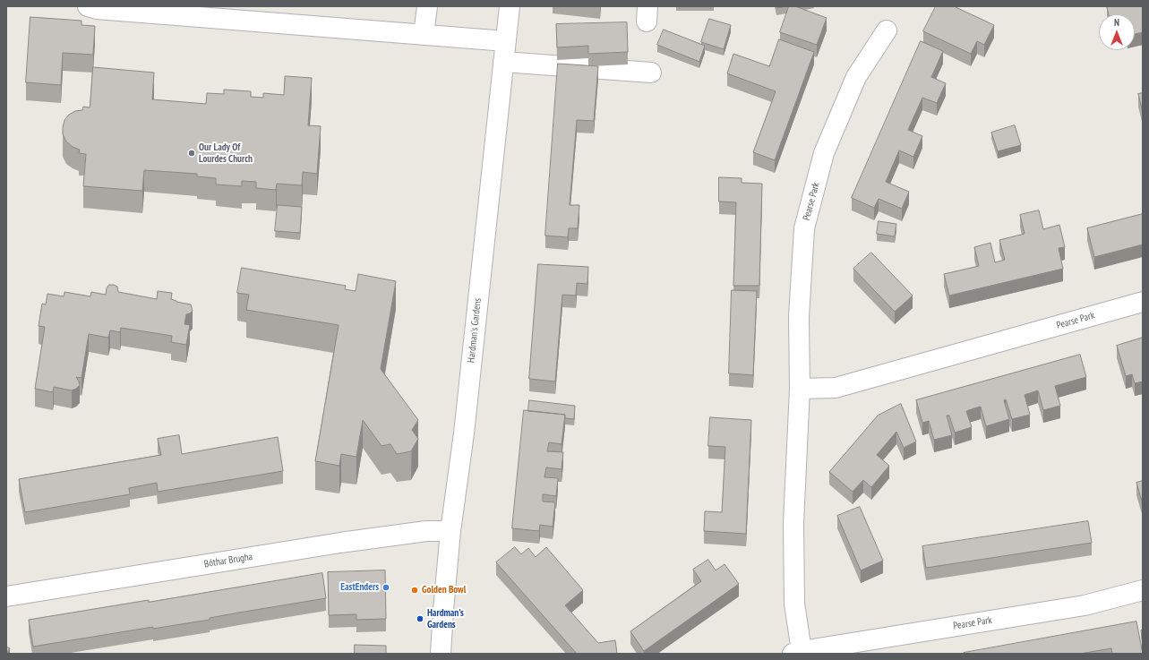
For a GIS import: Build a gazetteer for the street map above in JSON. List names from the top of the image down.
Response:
{
  "streets": {
    "street": ["Pearse Park", "Hardman's Gardens", "Bóthar Brugha"]
  },
  "crossings": [
    ["Hardman's Gardens", "Bóthar Brugha"]
  ],
  "places": [
    "Our Lady Of Lourdes Church",
    "EastEnders",
    "Golden Bowl",
    "Hardman's Gardens"
  ],
  "north": "top"
}
